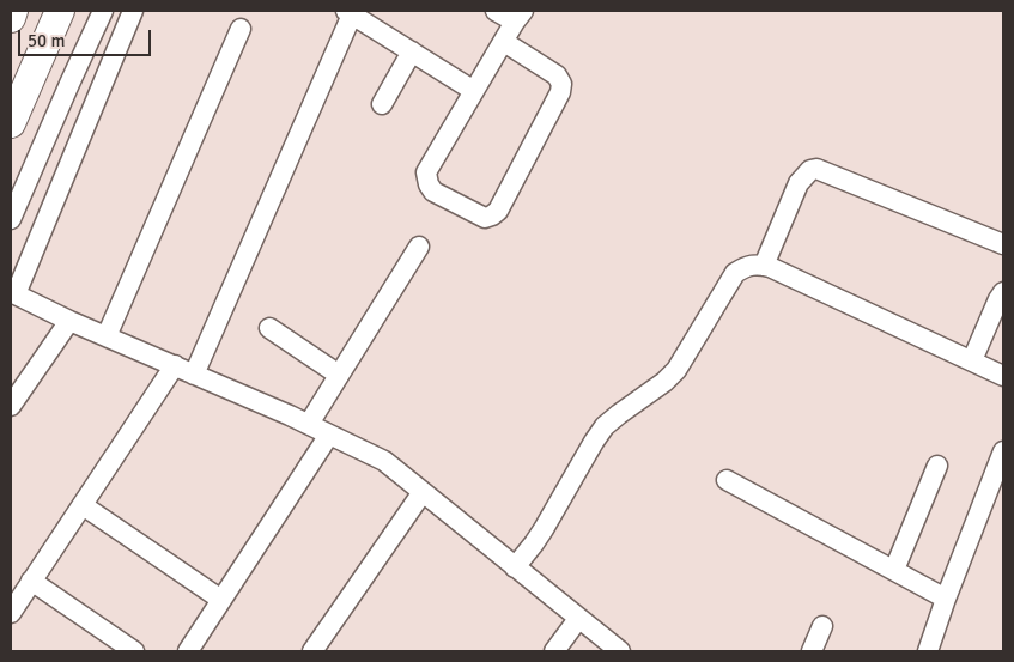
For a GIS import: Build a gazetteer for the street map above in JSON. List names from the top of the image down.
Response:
{
  "scale_bar": "50 m"
}
